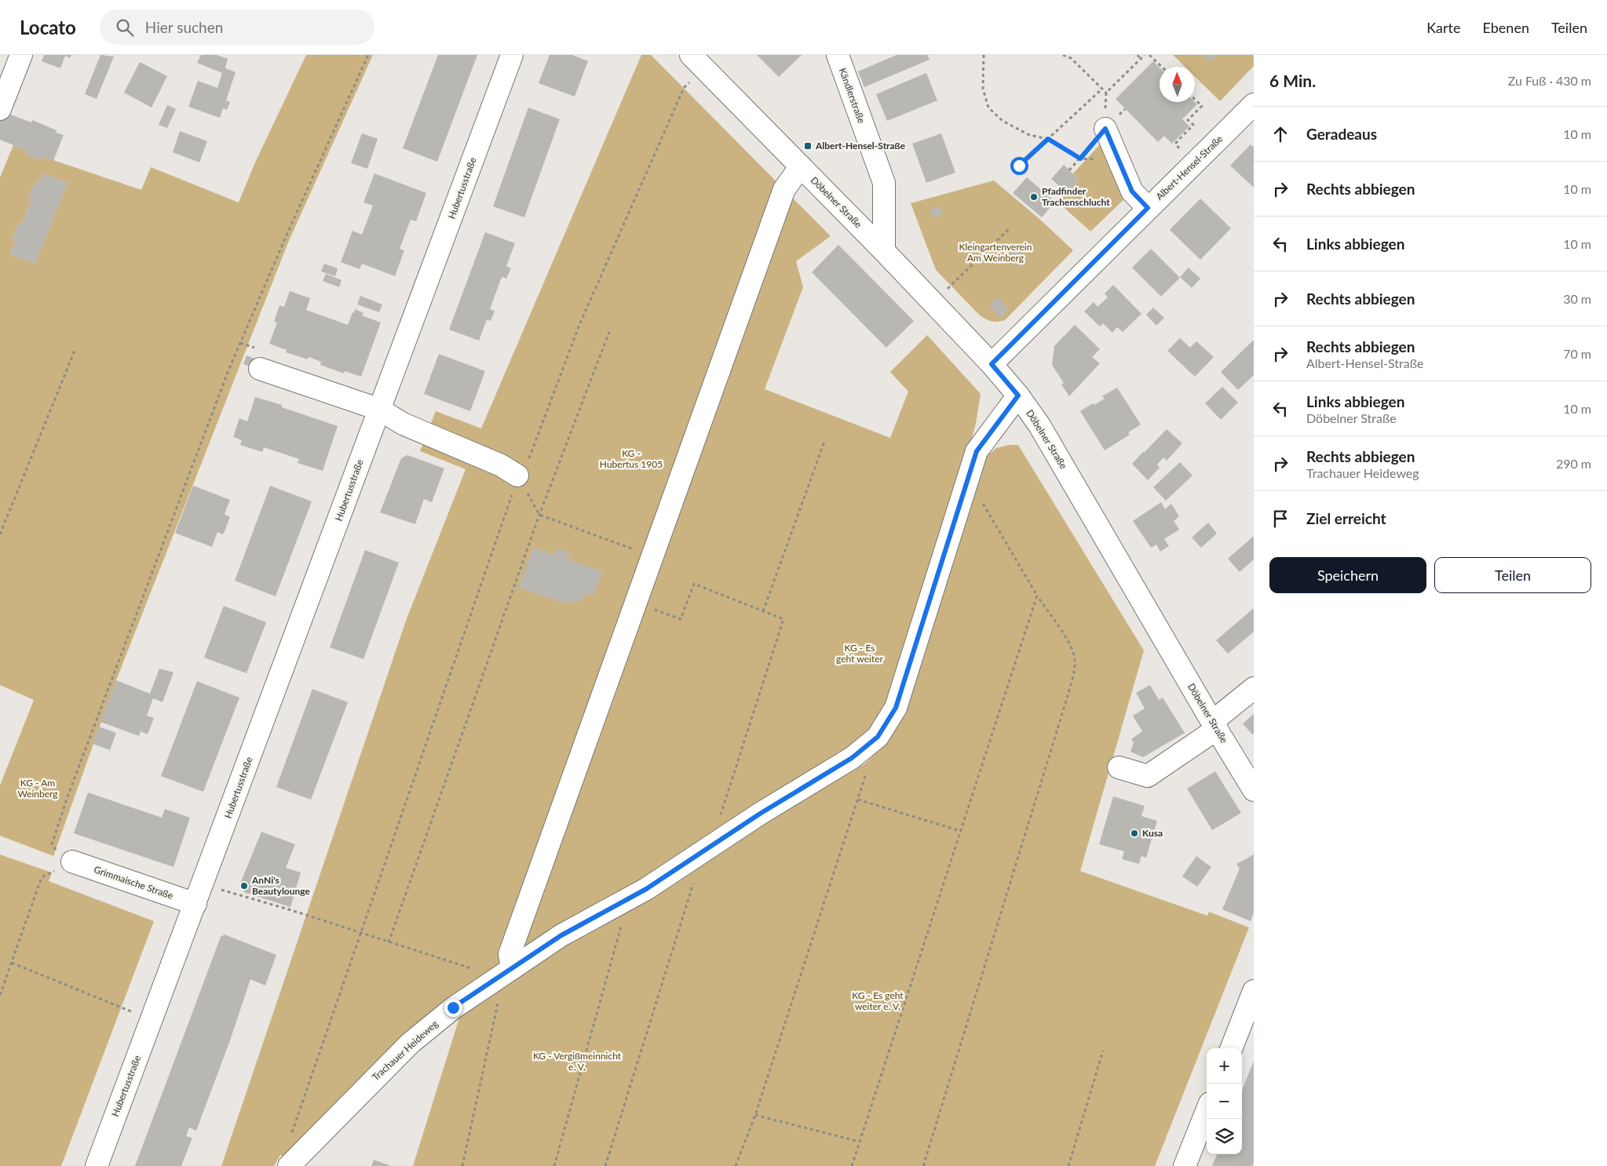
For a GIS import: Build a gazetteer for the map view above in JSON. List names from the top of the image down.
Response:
{
  "streets": {
    "street": [
      "Kändlerstraße",
      "Albert-Hensel-Straße",
      "Hubertusstraße",
      "Döbelner Straße",
      "Grimmaische Straße",
      "Trachauer Heideweg"
    ]
  },
  "crossings": [
    ["Kändlerstraße", "Döbelner Straße"],
    ["Albert-Hensel-Straße", "Döbelner Straße"],
    ["Hubertusstraße", "Grimmaische Straße"],
    ["Döbelner Straße", "Trachauer Heideweg"]
  ],
  "parks": [
    "Kleingartenverein Am Weinberg",
    "KG - Hubertus 1905",
    "KG - Es geht weiter",
    "KG - Am Weinberg",
    "KG - Es geht weiter e. V.",
    "KG - Vergißmeinnicht e. V."
  ],
  "places": {
    "transit": ["Albert-Hensel-Straße"],
    "other": ["Pfadfinder Trachenschlucht", "Kusa", "AnNi's Beautylounge"]
  },
  "north": "top",
  "page": {
    "header": "Locato",
    "search": "Hier suchen",
    "nav": ["Karte", "Ebenen", "Teilen"],
    "heading": ["6 Min.", "Zu Fuß · 430 m"],
    "list": [
      ["Geradeaus", "10 m"],
      ["Rechts abbiegen", "10 m"],
      ["Links abbiegen", "10 m"],
      ["Rechts abbiegen", "30 m"],
      ["Rechts abbiegen", "Albert-Hensel-Straße", "70 m"],
      ["Links abbiegen", "Döbelner Straße", "10 m"],
      ["Rechts abbiegen", "Trachauer Heideweg", "290 m"],
      "Ziel erreicht"
    ],
    "buttons": ["Speichern", "Teilen"],
    "map_buttons": ["+", "−"]
  }
}
